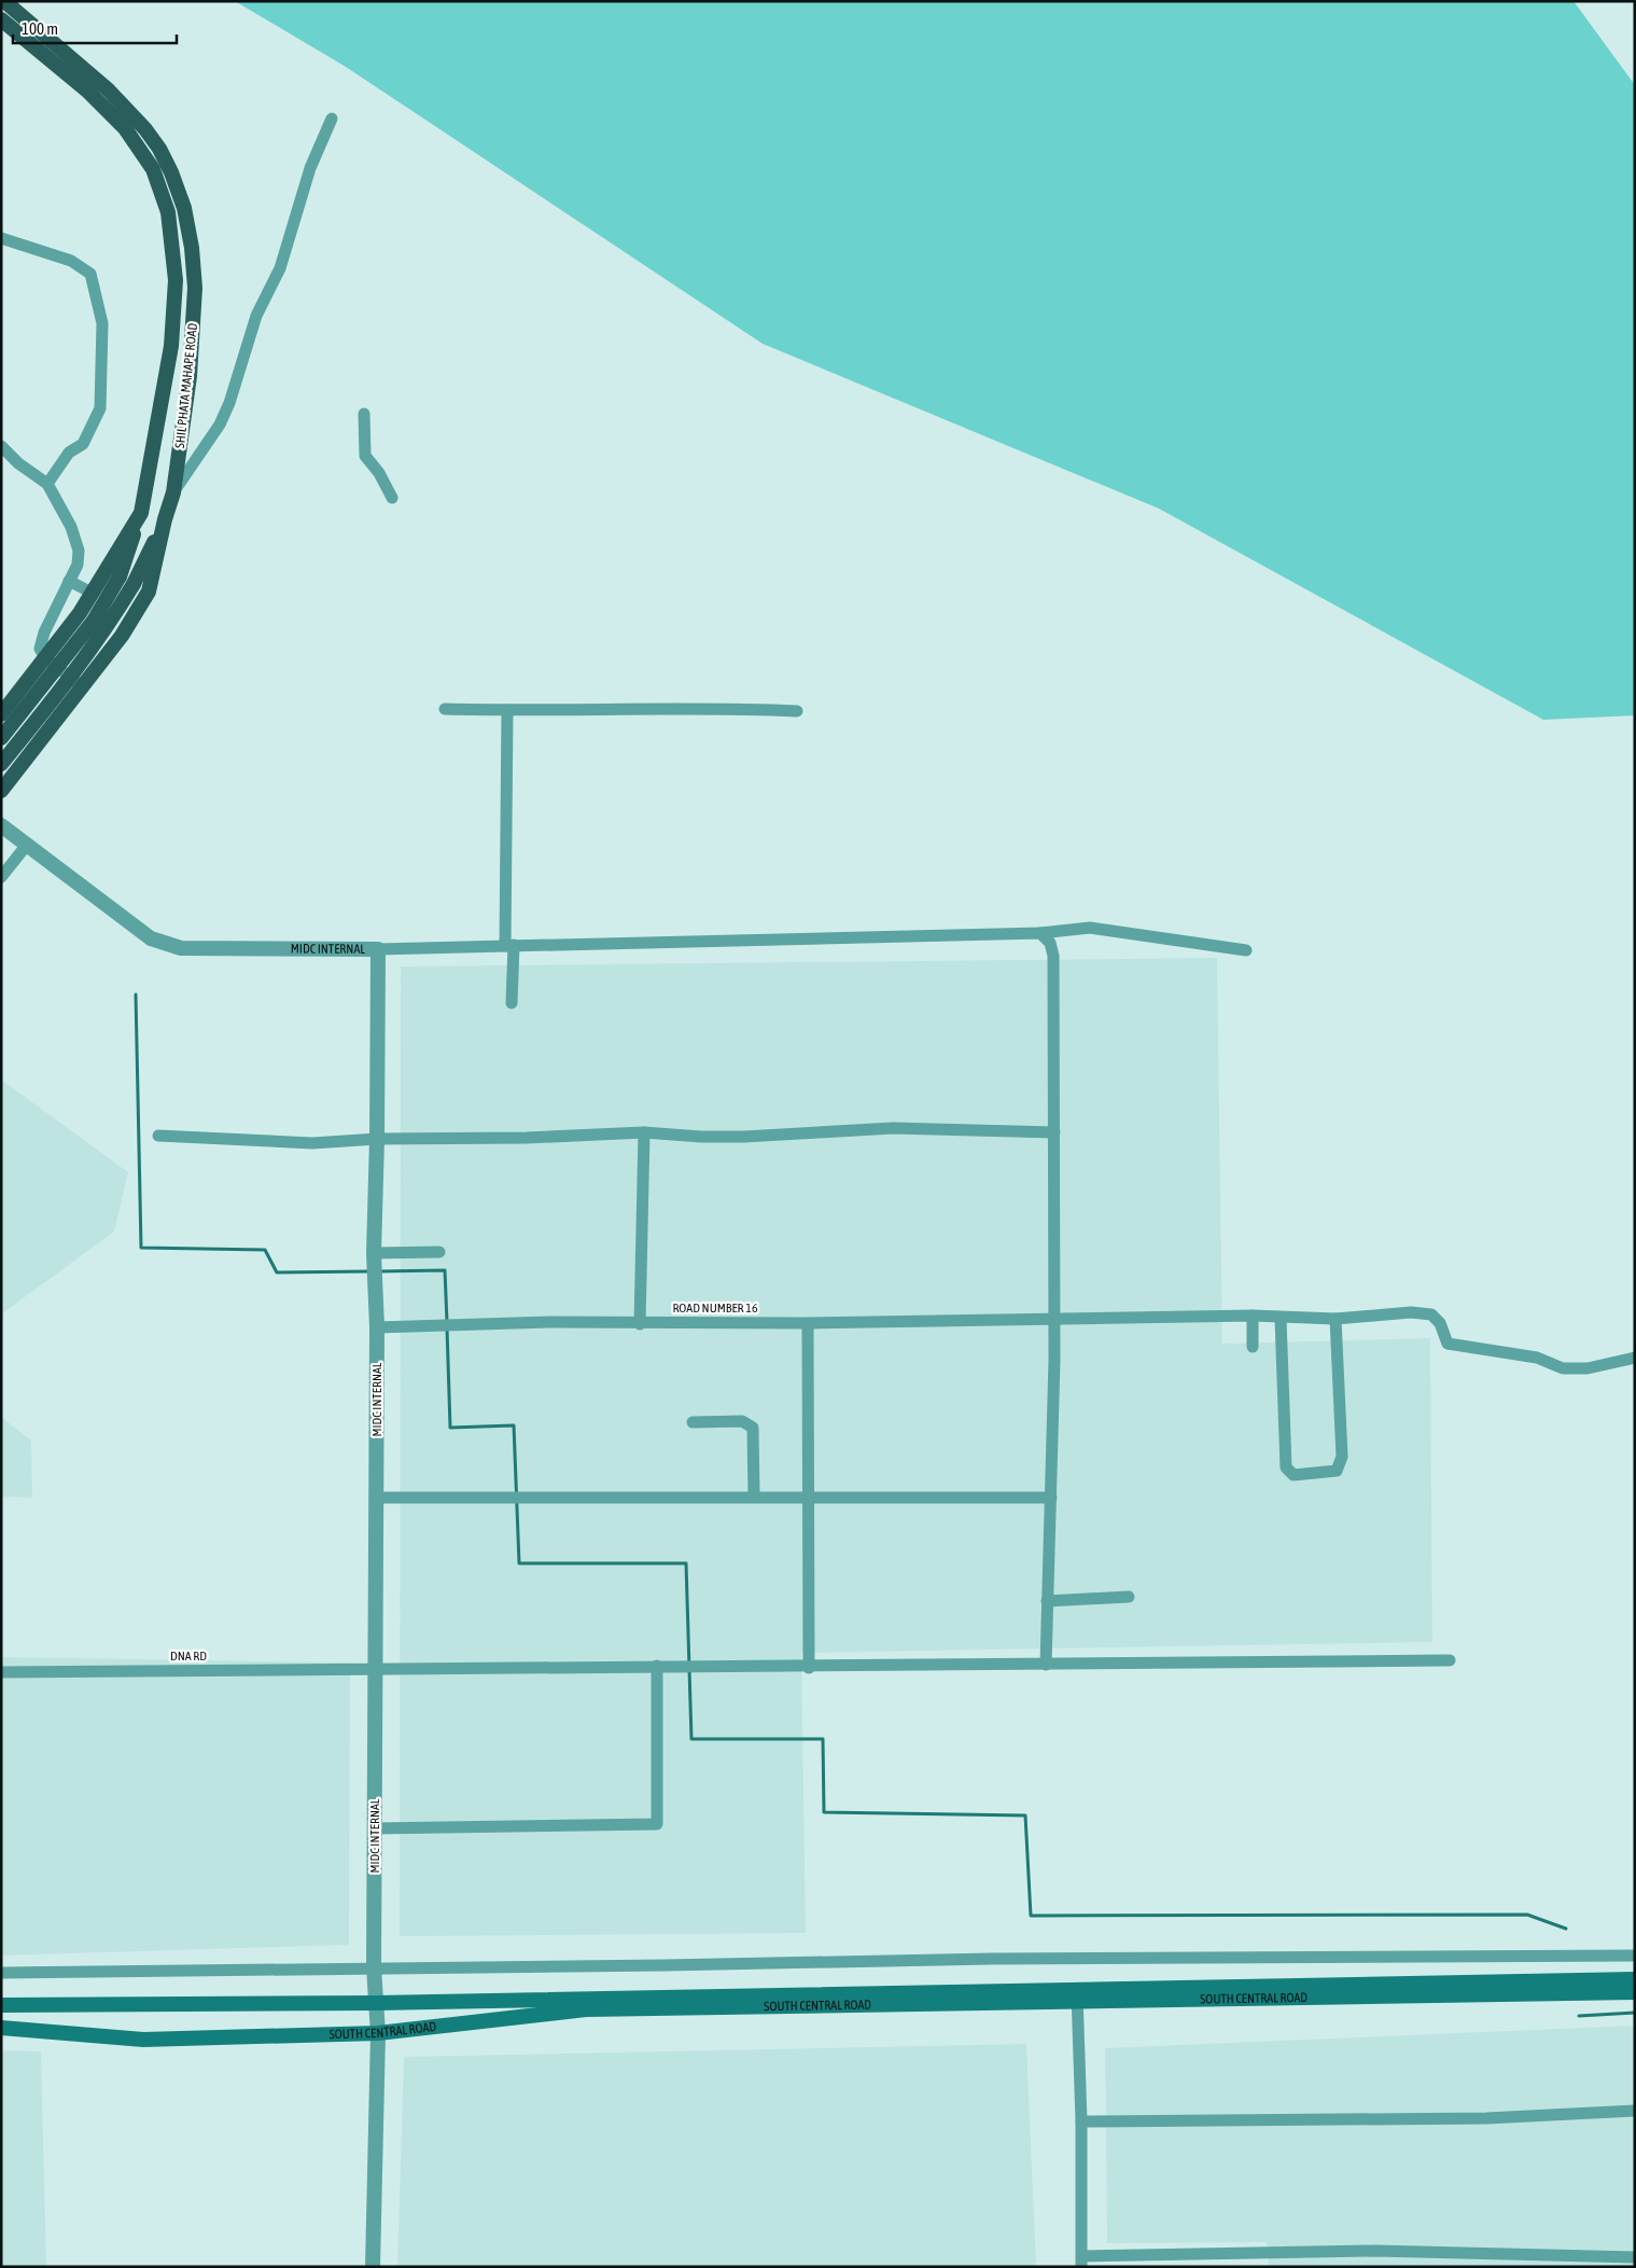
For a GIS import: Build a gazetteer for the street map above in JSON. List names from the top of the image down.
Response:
{
  "streets": {
    "main road": ["SHIL PHATA MAHAPE ROAD", "SOUTH CENTRAL ROAD"],
    "street": ["MIDC INTERNAL", "ROAD NUMBER 16", "DNA RD"]
  },
  "crossings": [
    ["MIDC INTERNAL", "ROAD NUMBER 16"],
    ["MIDC INTERNAL", "DNA RD"],
    ["MIDC INTERNAL", "SOUTH CENTRAL ROAD"]
  ],
  "scale_bar": "100 m"
}
